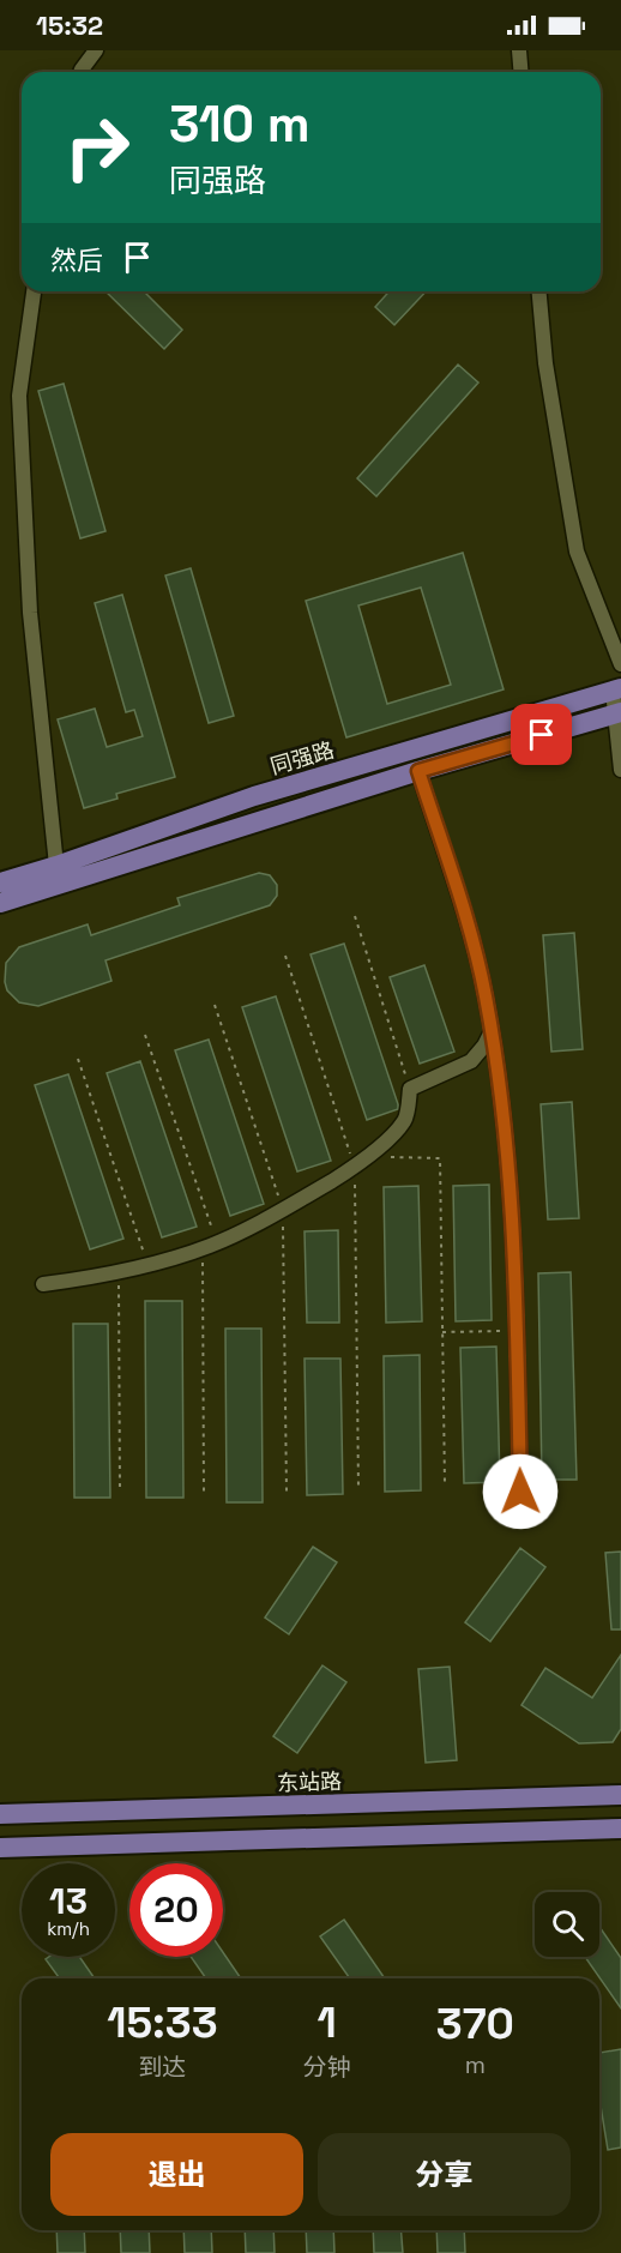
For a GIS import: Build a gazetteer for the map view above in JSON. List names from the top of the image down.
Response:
{
  "streets": {
    "main road": ["同强路", "东站路"]
  },
  "page": {
    "status": "15:32",
    "turn": ["310 m", "同强路"],
    "then": "然后",
    "speed": "13 km/h",
    "limit": "20",
    "eta": [
      "15:33",
      "到达",
      "1",
      "分钟",
      "370",
      "m"
    ],
    "buttons": ["退出", "分享"]
  }
}
